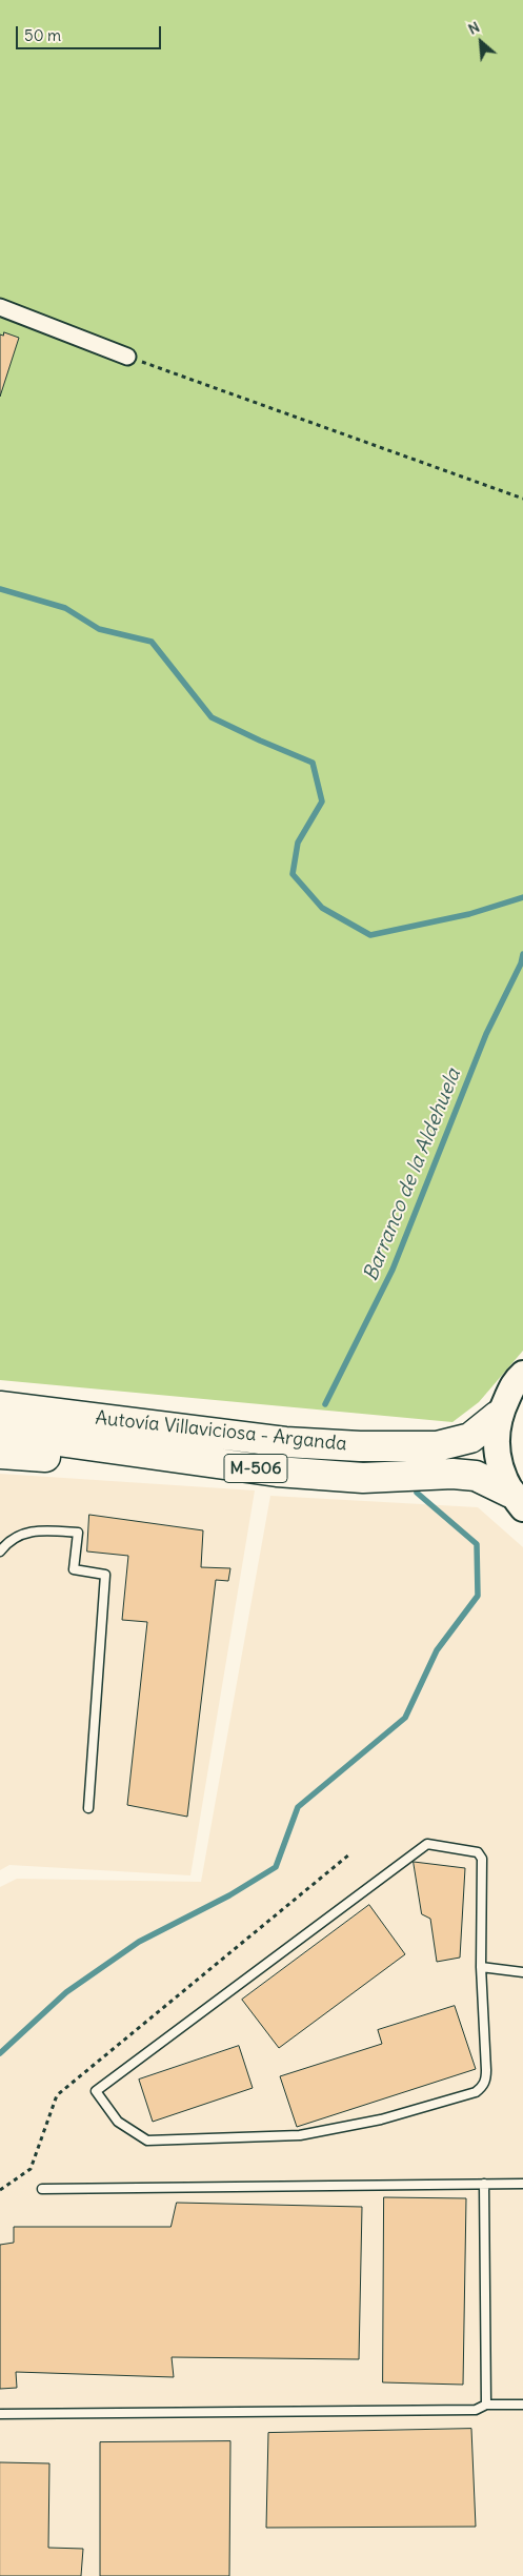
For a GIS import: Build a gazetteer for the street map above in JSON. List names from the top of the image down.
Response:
{
  "streets": {
    "highway": ["Autovía Villaviciosa - Arganda", "M-506"]
  },
  "crossings": [
    ["Autovía Villaviciosa - Arganda", "M-506"]
  ],
  "water": ["Barranco de la Aldehuela"],
  "scale_bar": "50 m",
  "north": "top left"
}
